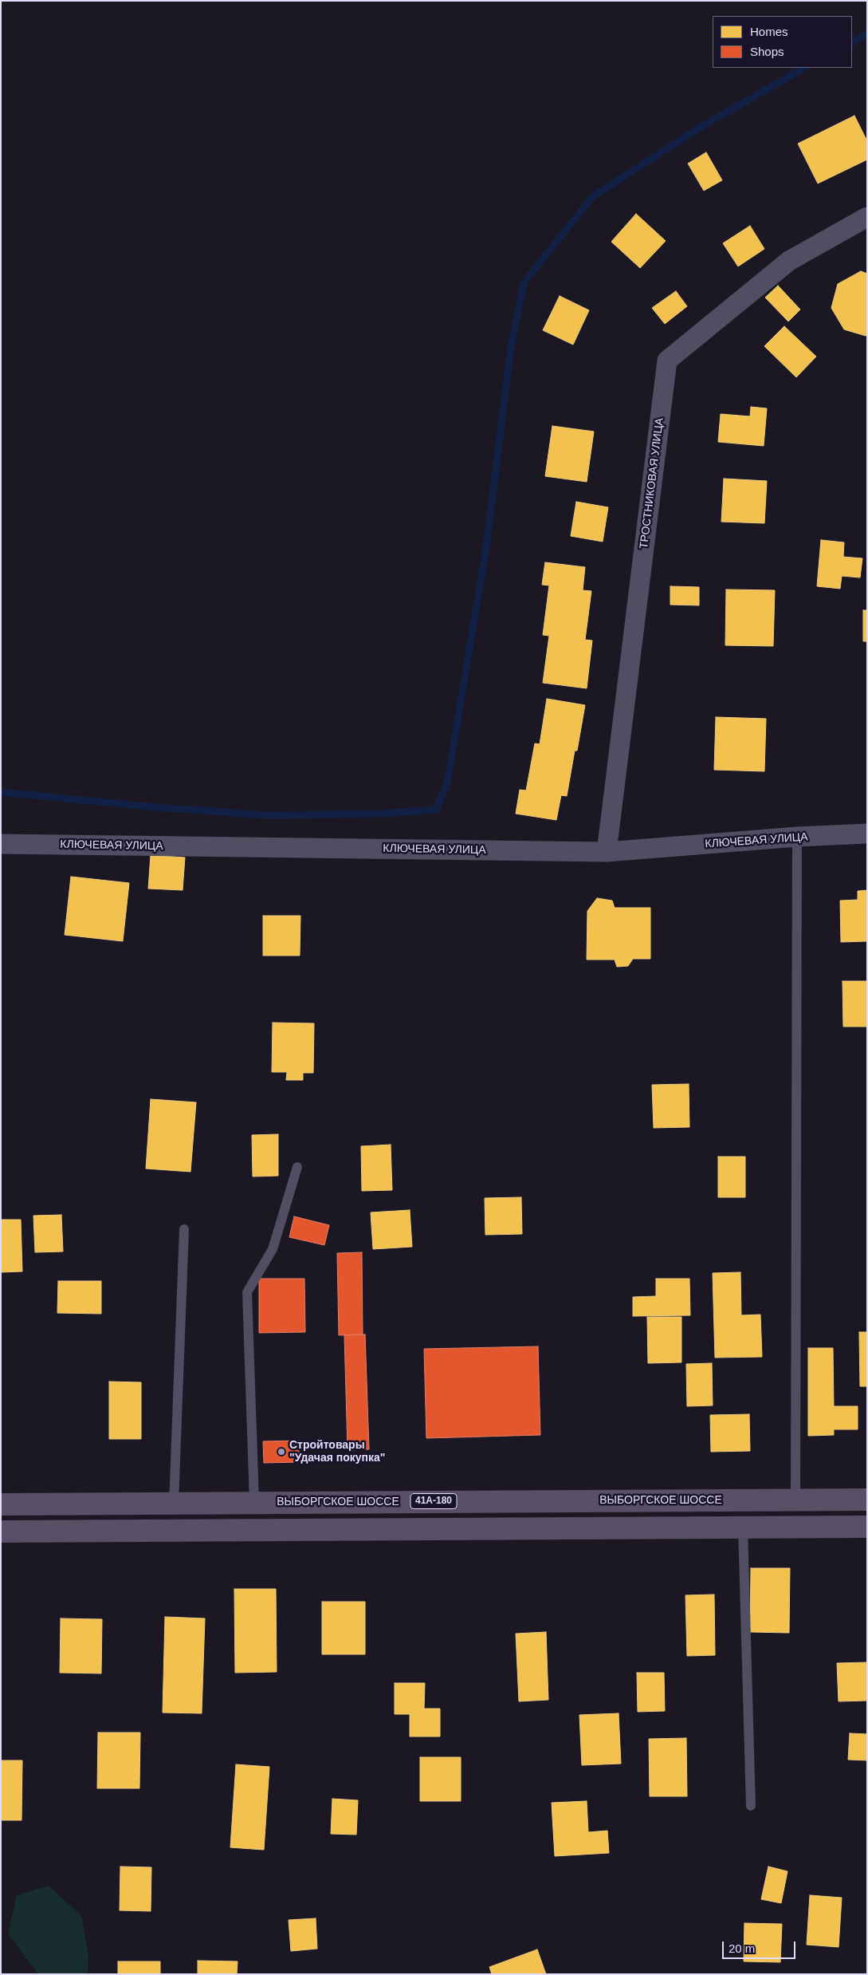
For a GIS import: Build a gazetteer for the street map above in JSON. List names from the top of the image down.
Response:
{
  "streets": {
    "main road": ["ВЫБОРГСКОЕ ШОССЕ", "41А-180"],
    "street": ["ТРОСТНИКОВАЯ УЛИЦА", "КЛЮЧЕВАЯ УЛИЦА"]
  },
  "crossings": [
    ["ТРОСТНИКОВАЯ УЛИЦА", "КЛЮЧЕВАЯ УЛИЦА"]
  ],
  "places": ["Cтройтовары \"Удачая покупка\""],
  "legend": ["Homes", "Shops"],
  "scale_bar": "20 m"
}
